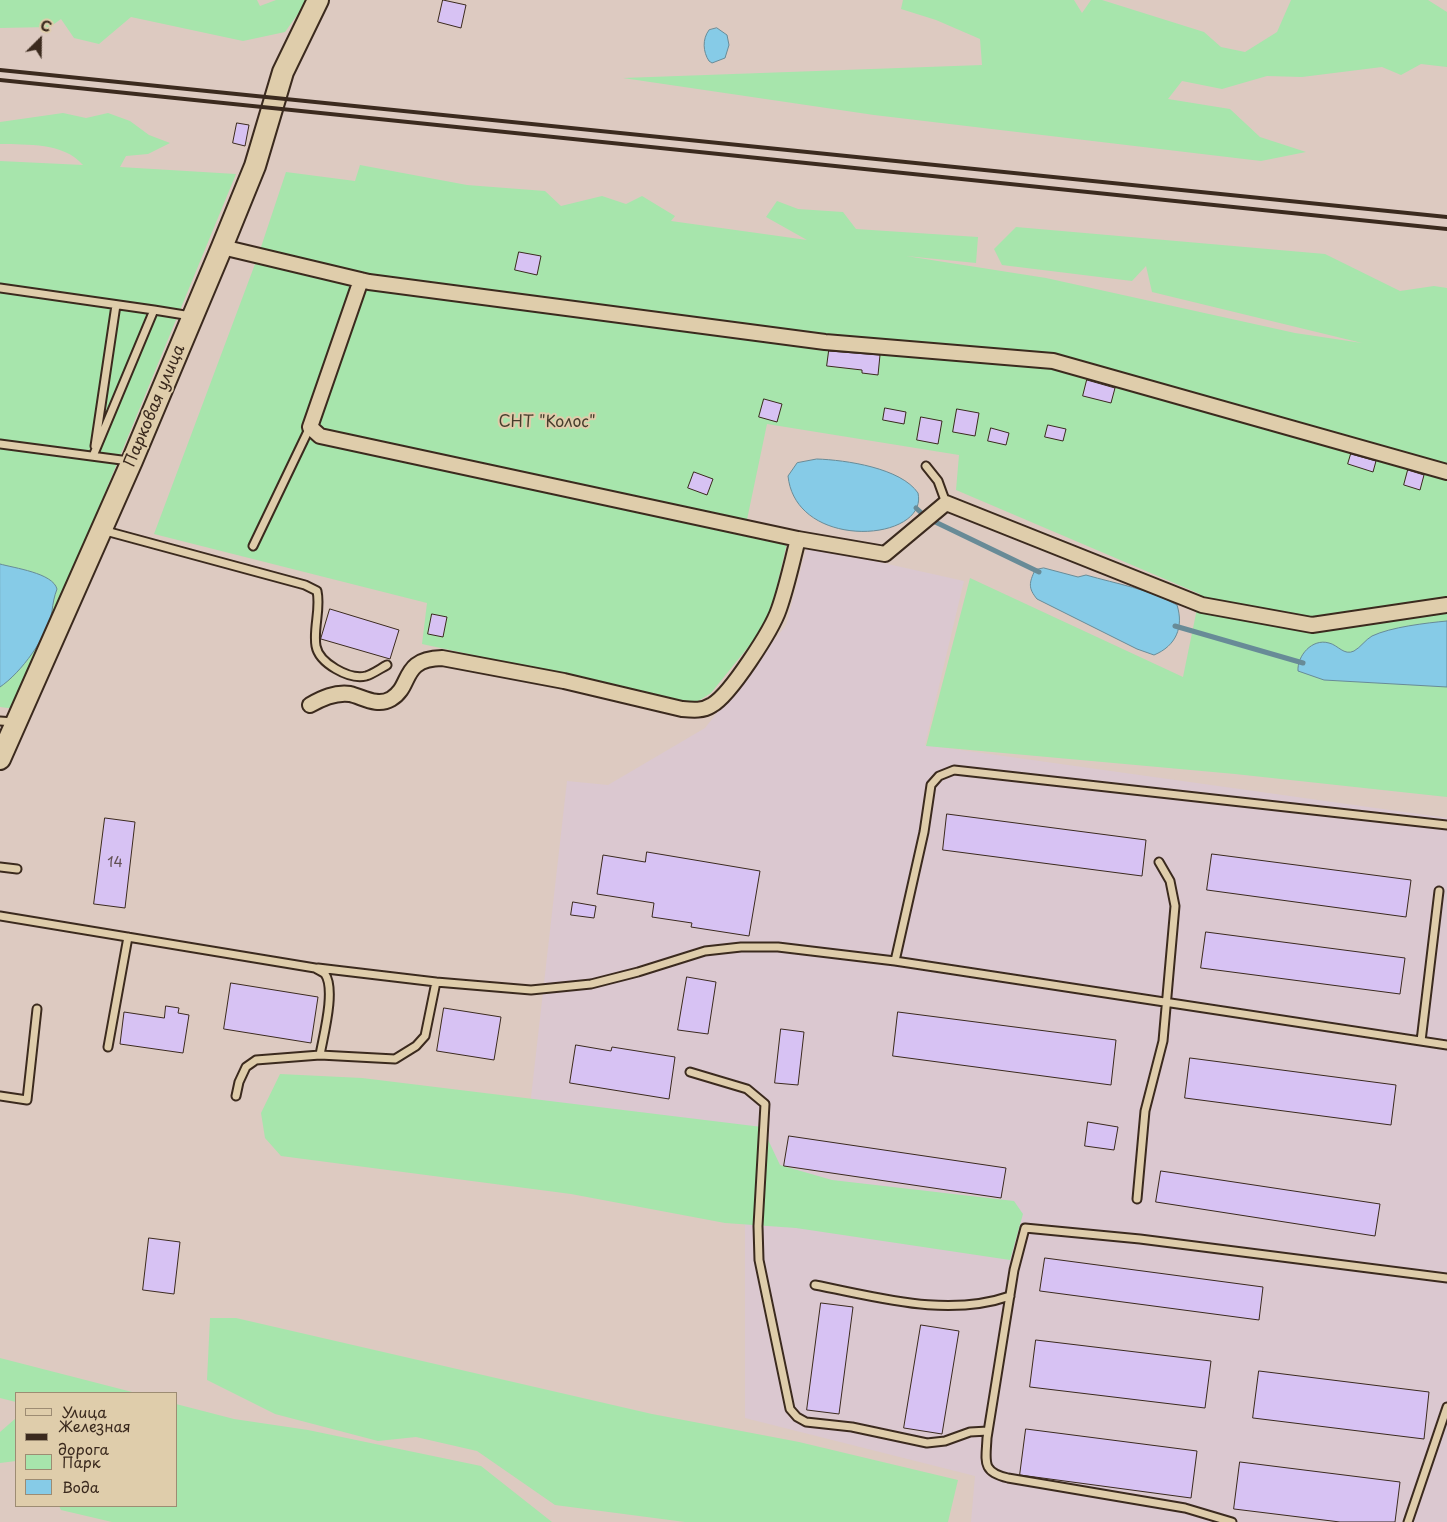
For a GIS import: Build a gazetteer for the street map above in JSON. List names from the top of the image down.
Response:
{
  "streets": {
    "street": ["Парковая улица"]
  },
  "parks": ["СНТ \"Колос\""],
  "house_numbers": ["14"],
  "legend": [
    "Улица",
    "Железная дорога",
    "Парк",
    "Вода"
  ],
  "north": "top right"
}
